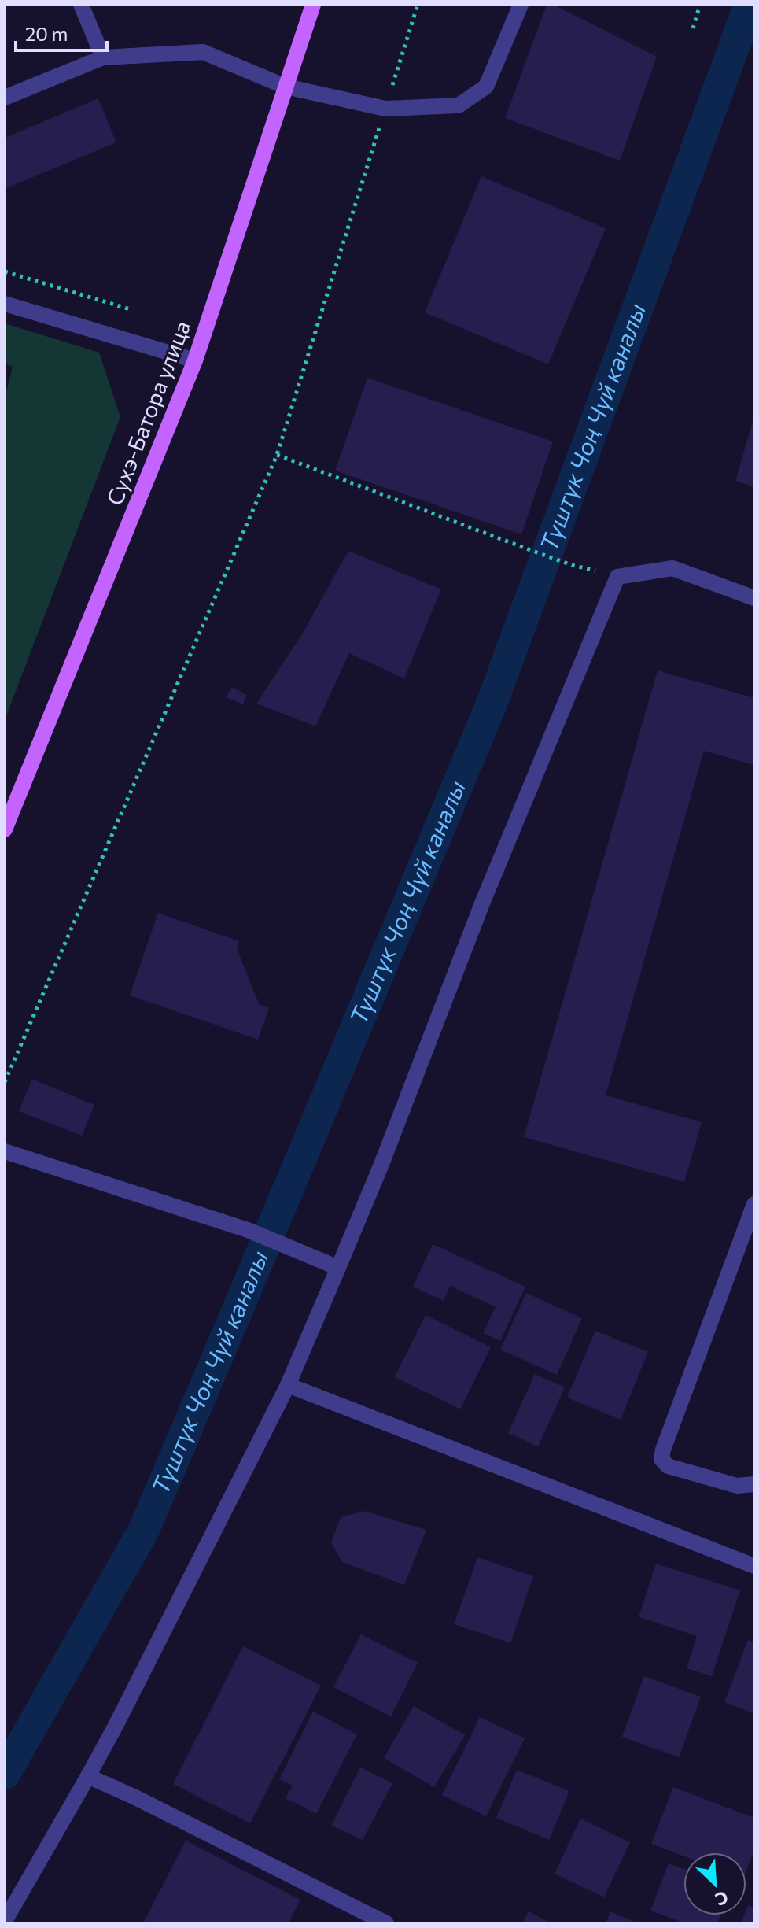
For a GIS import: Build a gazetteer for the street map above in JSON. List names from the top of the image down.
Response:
{
  "streets": {
    "main road": ["Сухэ-Батора улица"]
  },
  "water": ["Түштүк Чоң Чүй каналы"],
  "scale_bar": "20 m",
  "north": "bottom right"
}
